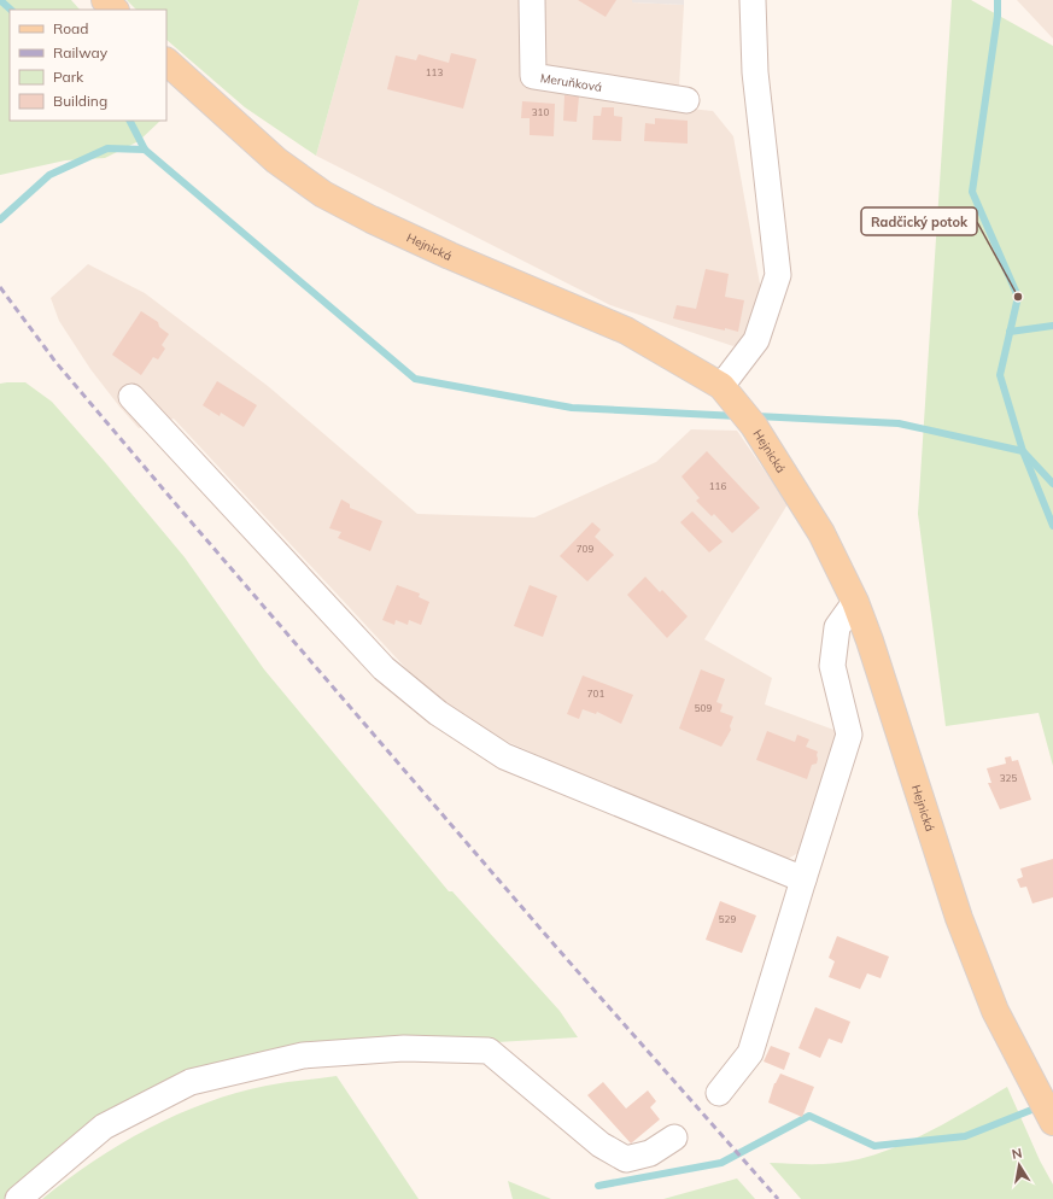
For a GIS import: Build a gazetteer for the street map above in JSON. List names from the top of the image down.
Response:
{
  "streets": {
    "main road": ["Hejnická"],
    "street": ["Meruňková"]
  },
  "places": ["Radčický potok"],
  "house_numbers": [
    "113",
    "310",
    "116",
    "709",
    "701",
    "509",
    "325",
    "529"
  ],
  "legend": [
    "Road",
    "Railway",
    "Park",
    "Building"
  ],
  "north": "top"
}
